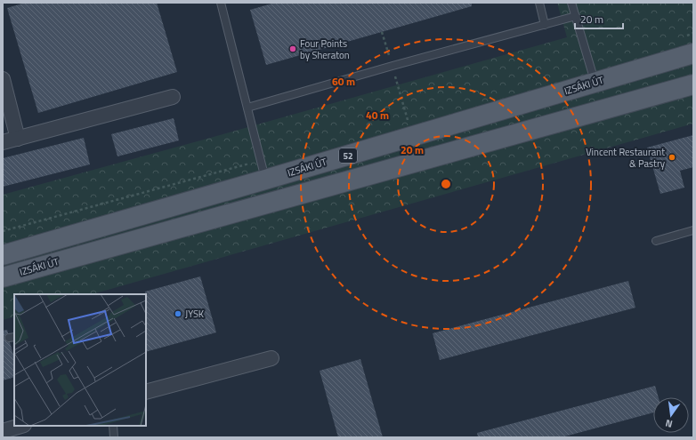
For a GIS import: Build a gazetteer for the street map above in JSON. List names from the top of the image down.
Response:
{
  "streets": {
    "main road": ["IZSÁKI ÚT", "52"]
  },
  "places": ["Four Points by Sheraton", "Vincent Restaurant & Pastry", "JYSK"],
  "scale_bar": "20 m",
  "north": "bottom",
  "rings": ["60 m", "40 m", "20 m"]
}
